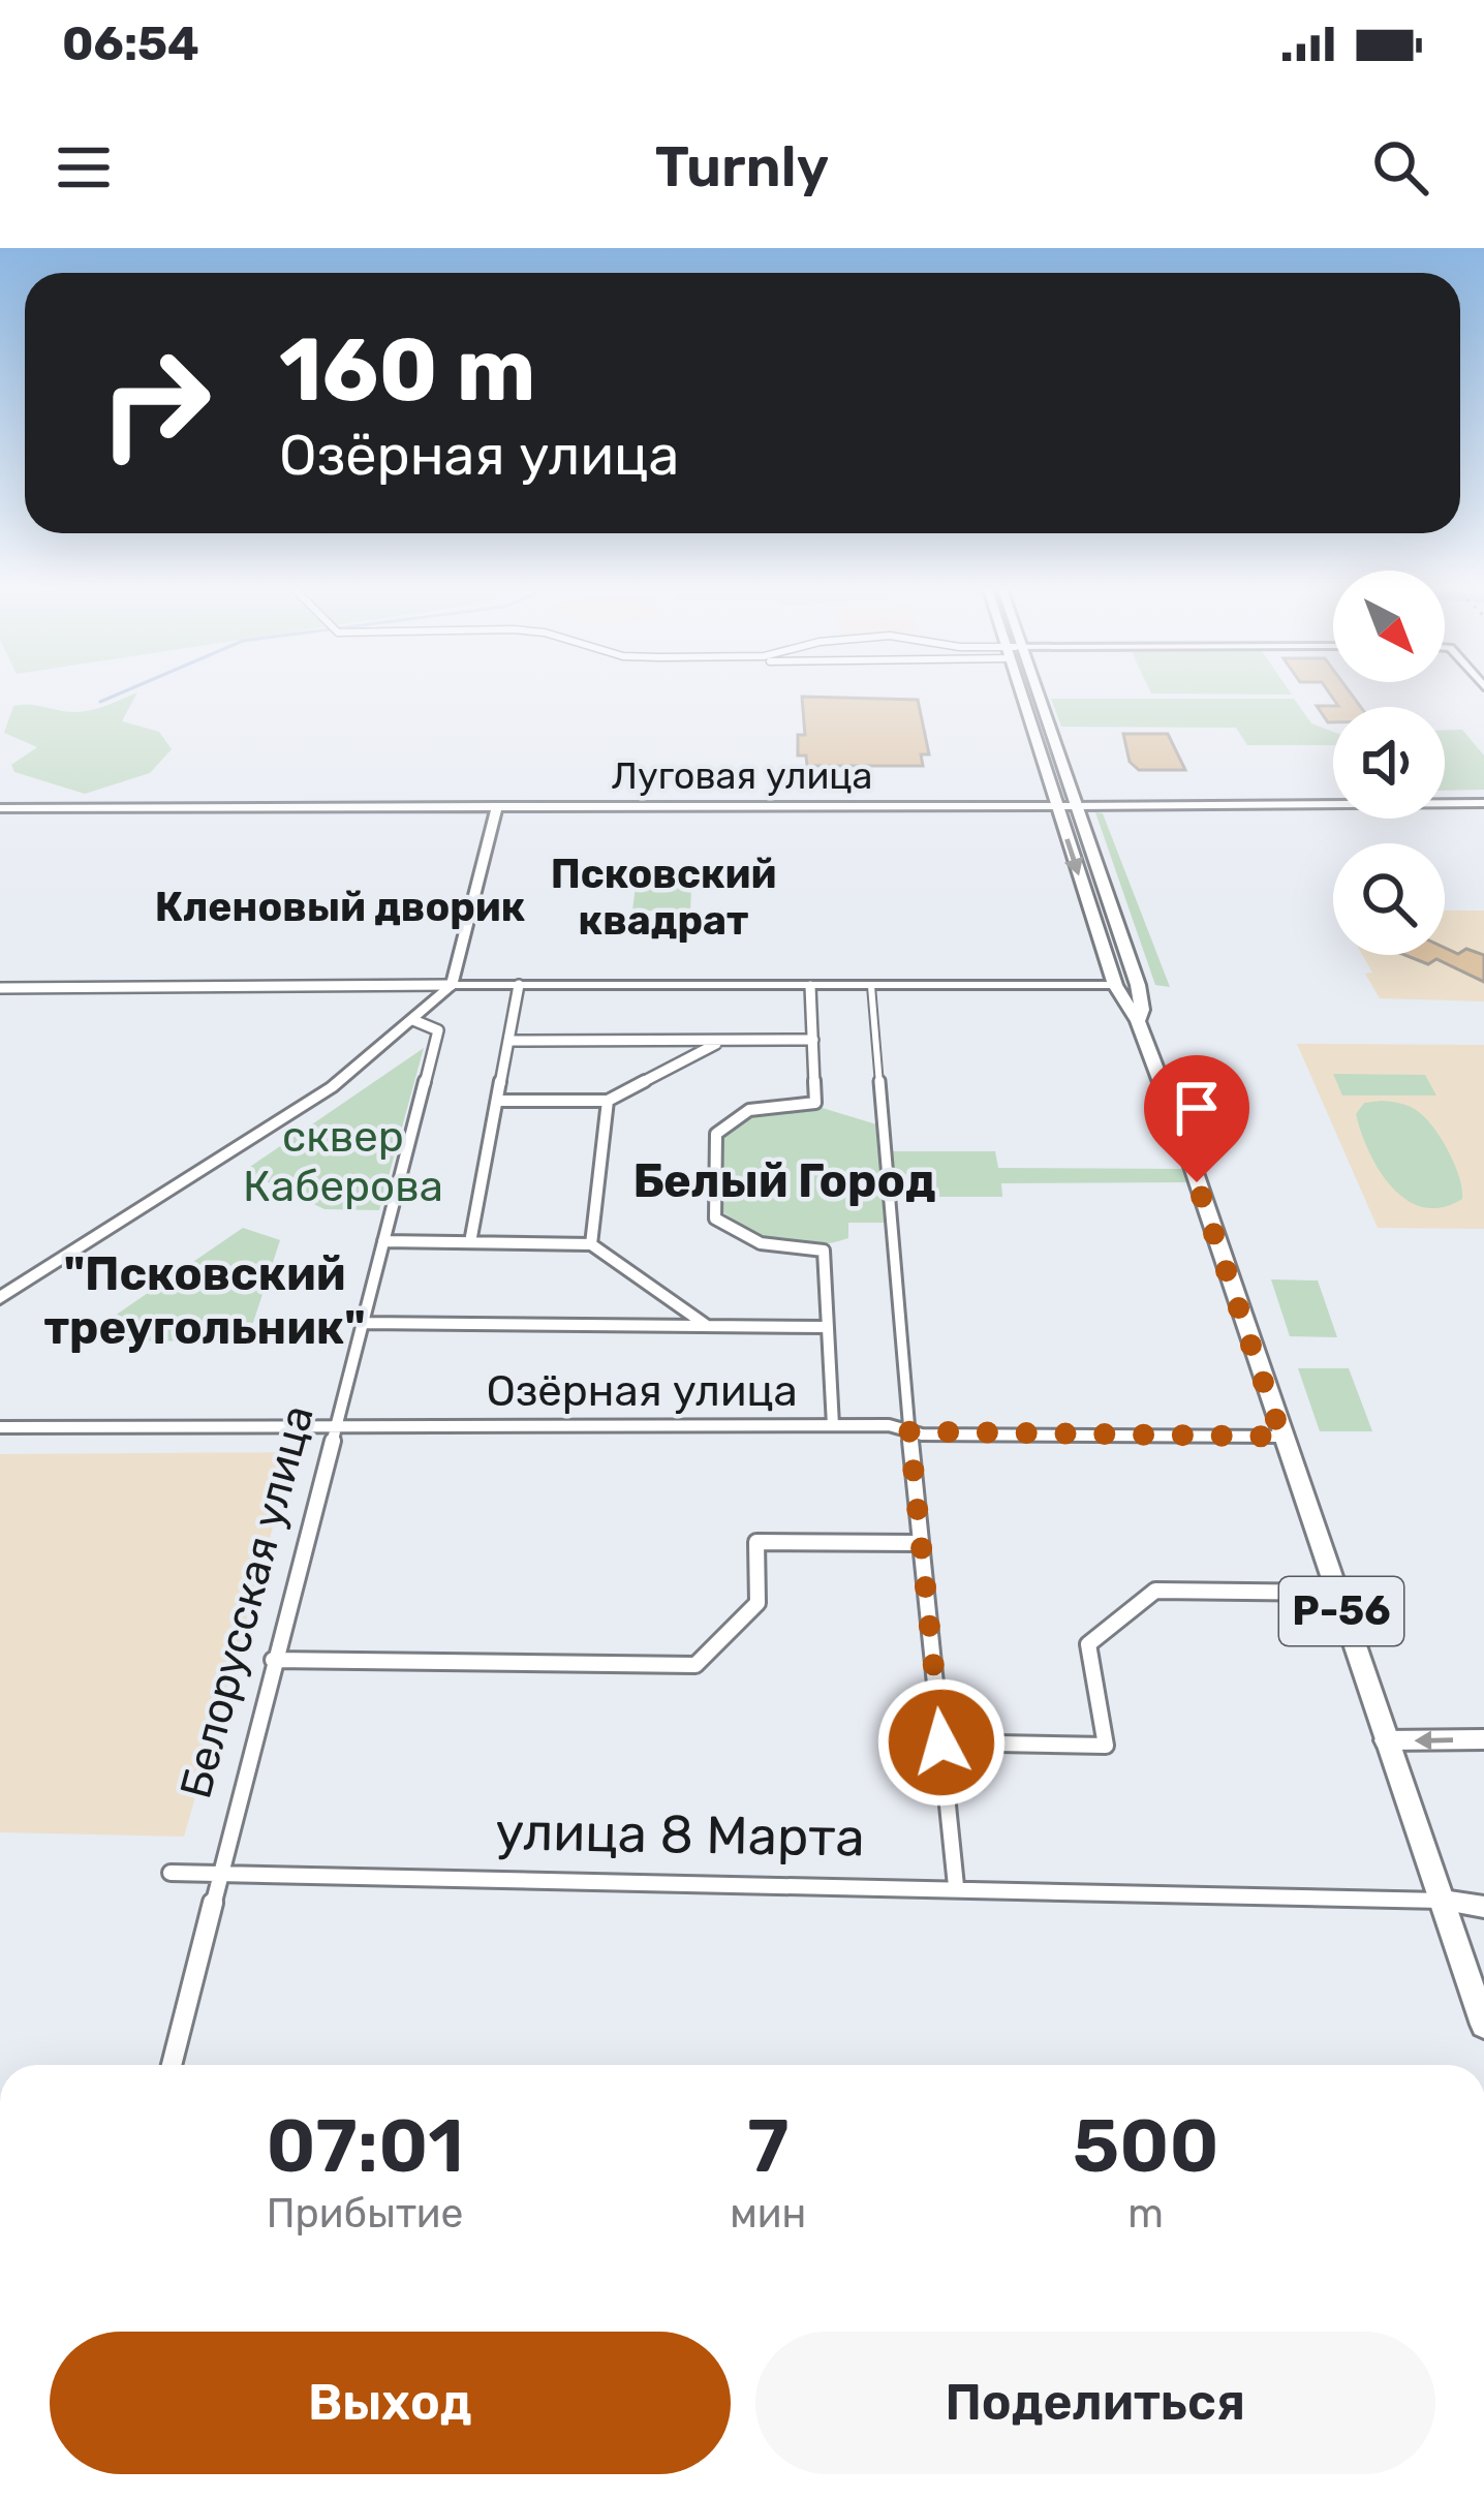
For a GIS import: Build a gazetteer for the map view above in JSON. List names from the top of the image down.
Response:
{
  "streets": {
    "main road": ["Луговая улица", "Р-56", "улица 8 Марта"],
    "street": ["Озёрная улица", "Белорусская улица"]
  },
  "crossings": [
    ["Луговая улица", "Р-56"],
    ["Озёрная улица", "Белорусская улица"],
    ["Озёрная улица", "Р-56"],
    ["Белорусская улица", "улица 8 Марта"],
    ["Р-56", "улица 8 Марта"]
  ],
  "districts": [
    "Псковский квадрат",
    "Кленовый дворик",
    "Белый Город",
    "\"Псковский треугольник\""
  ],
  "parks": ["сквер Каберова"],
  "north": "bottom right",
  "page": {
    "status": "06:54",
    "header": "Turnly",
    "turn": ["160 m", "Озёрная улица"],
    "eta": [
      "07:01",
      "Прибытие",
      "7",
      "мин",
      "500",
      "m"
    ],
    "buttons": ["Выход", "Поделиться"]
  }
}
